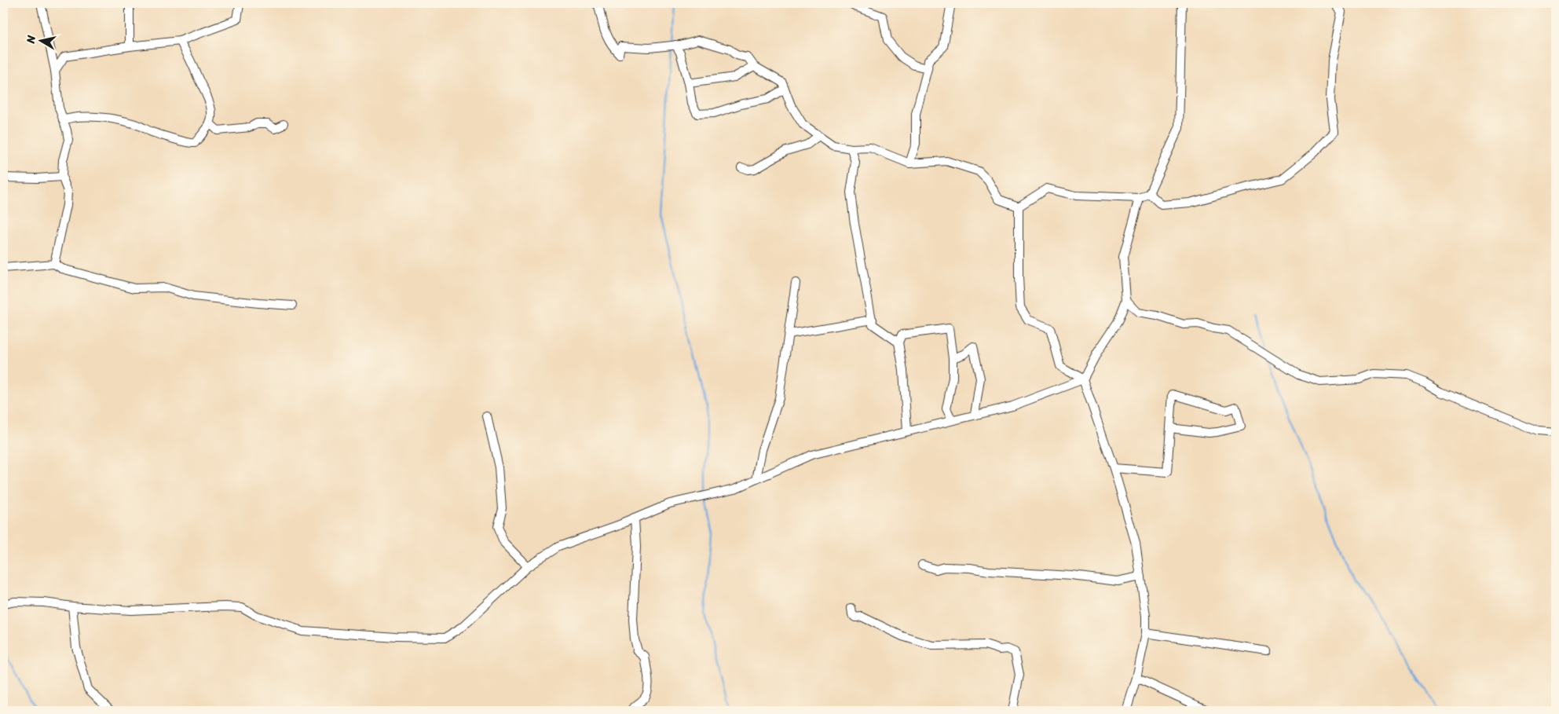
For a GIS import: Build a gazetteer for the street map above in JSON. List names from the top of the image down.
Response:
{
  "north": "left"
}
